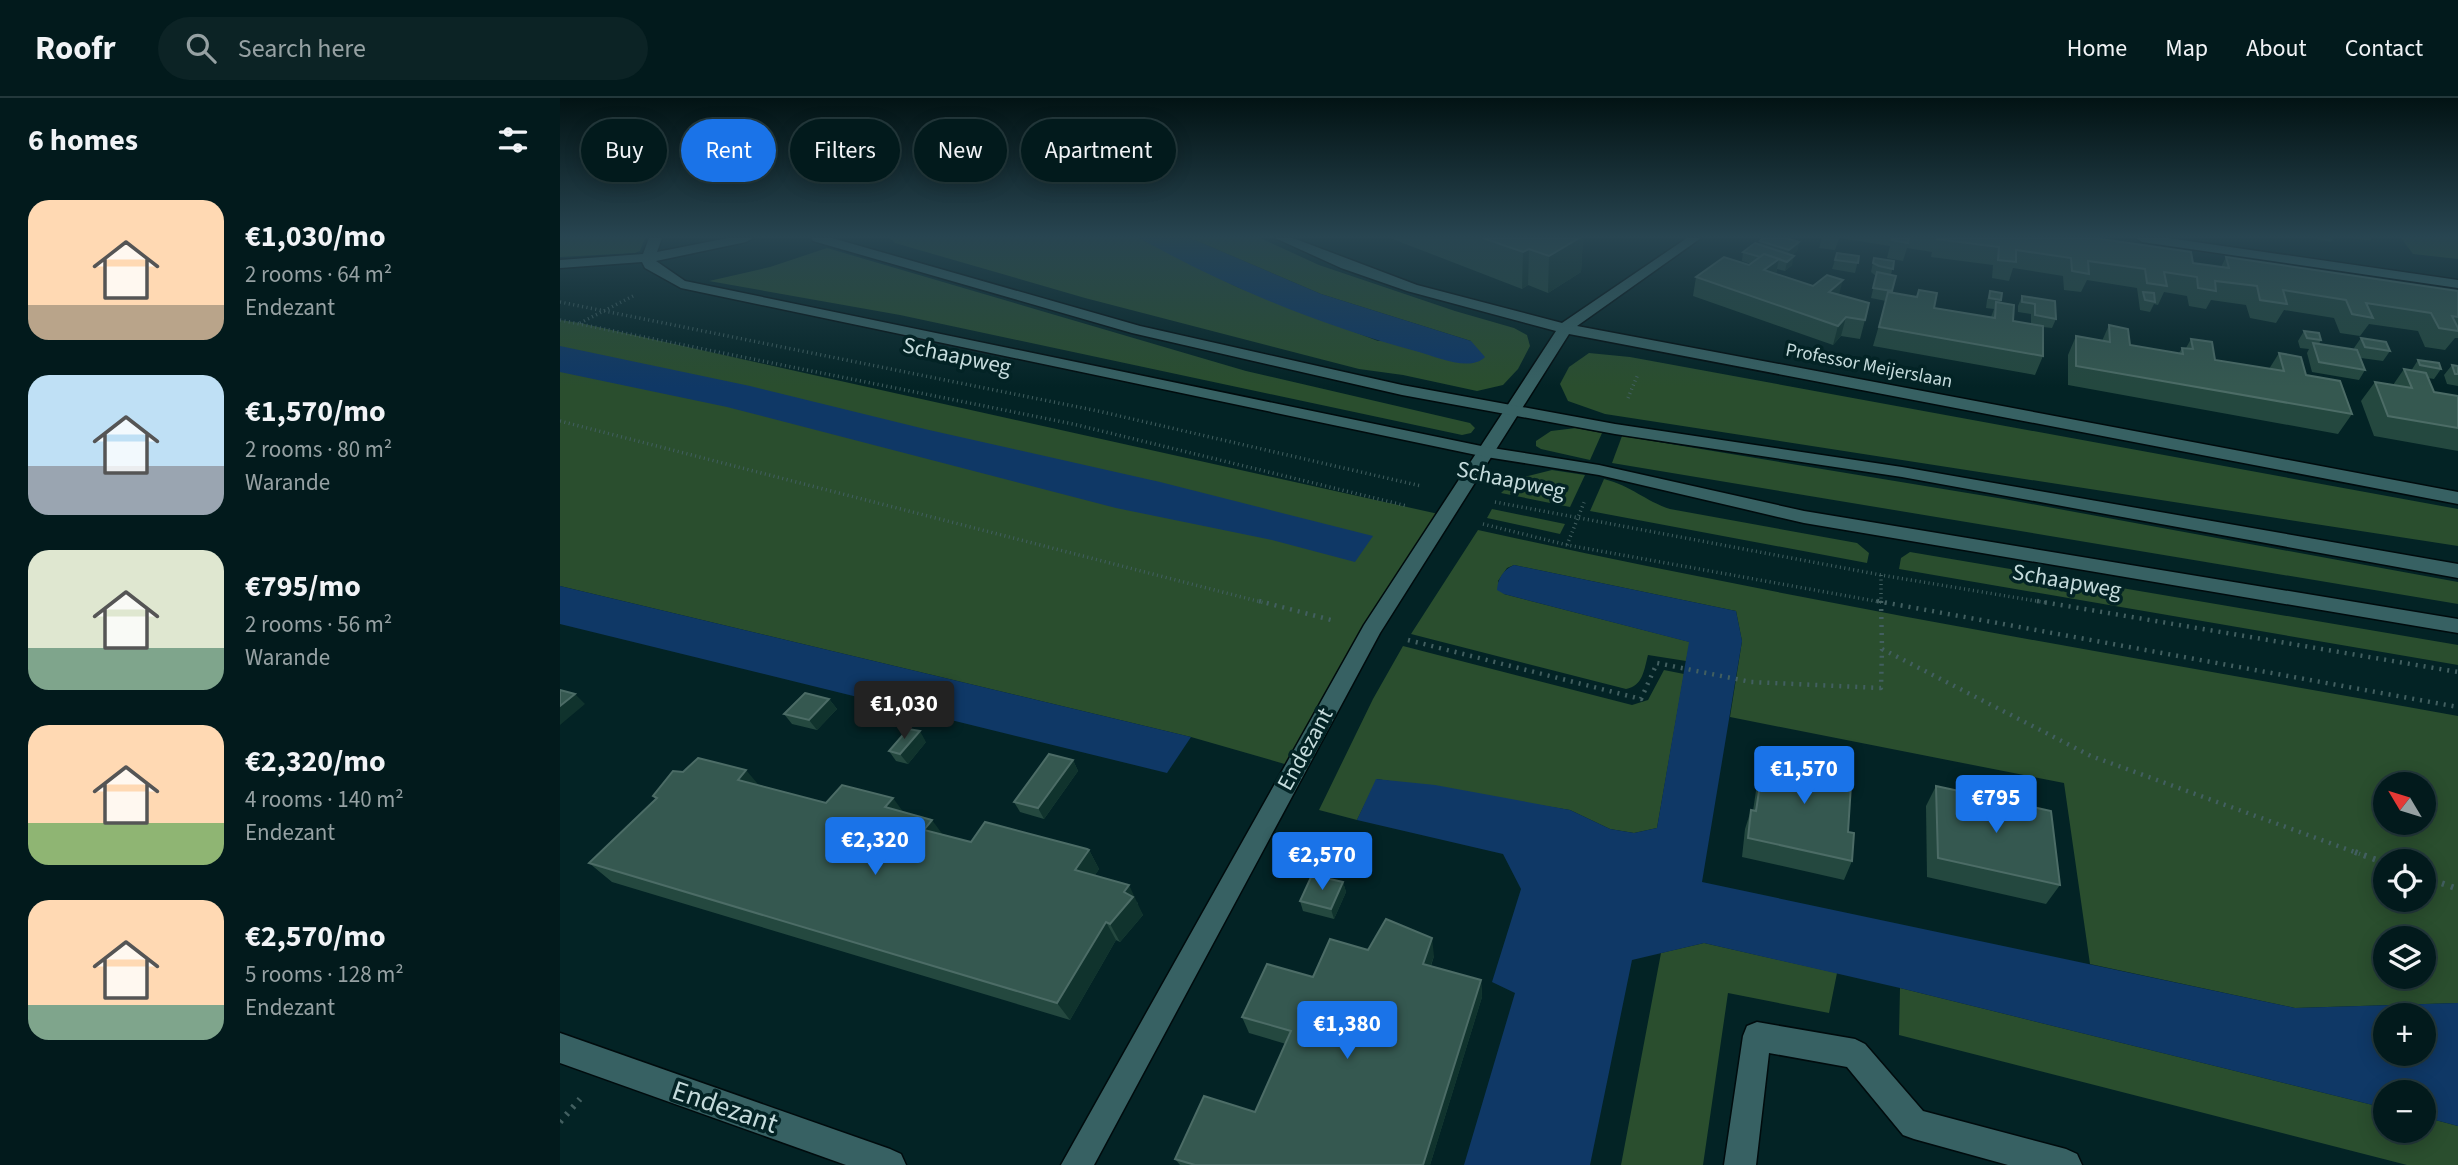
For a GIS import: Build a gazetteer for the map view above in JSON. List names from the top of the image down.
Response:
{
  "streets": {
    "street": ["Schaapweg", "Professor Meijerslaan", "Endezant"]
  },
  "crossings": [
    ["Schaapweg", "Endezant"],
    ["Professor Meijerslaan", "Endezant"]
  ],
  "north": "top left",
  "page": {
    "header": "Roofr",
    "search": "Search here",
    "nav": [
      "Home",
      "Map",
      "About",
      "Contact"
    ],
    "heading": "6 homes",
    "chip": [
      "Buy",
      "Rent",
      "Filters",
      "New",
      "Apartment"
    ],
    "list": [
      {
        "name": "€1,030/mo",
        "note": "2 rooms · 64 m² · Endezant"
      },
      {
        "name": "€1,570/mo",
        "note": "2 rooms · 80 m² · Warande"
      },
      {
        "name": "€795/mo",
        "note": "2 rooms · 56 m² · Warande"
      },
      {
        "name": "€2,320/mo",
        "note": "4 rooms · 140 m² · Endezant"
      },
      {
        "name": "€2,570/mo",
        "note": "5 rooms · 128 m² · Endezant"
      }
    ],
    "price": [
      "€1,030",
      "€1,570",
      "€795",
      "€2,320",
      "€2,570",
      "€1,380"
    ],
    "map_buttons": ["+", "−"]
  }
}
